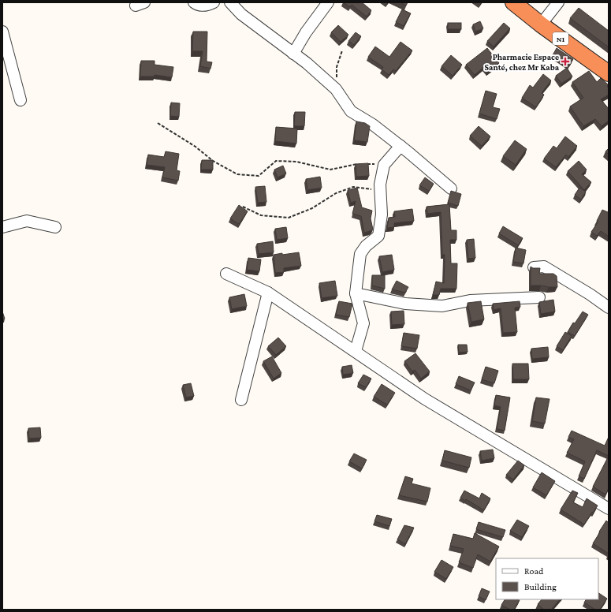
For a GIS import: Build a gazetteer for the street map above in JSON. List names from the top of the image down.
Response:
{
  "streets": {
    "highway": ["N1"]
  },
  "places": {
    "health": ["Pharmacie Espace Santé, chez Mr Kaba"]
  },
  "legend": ["Road", "Building"]
}
